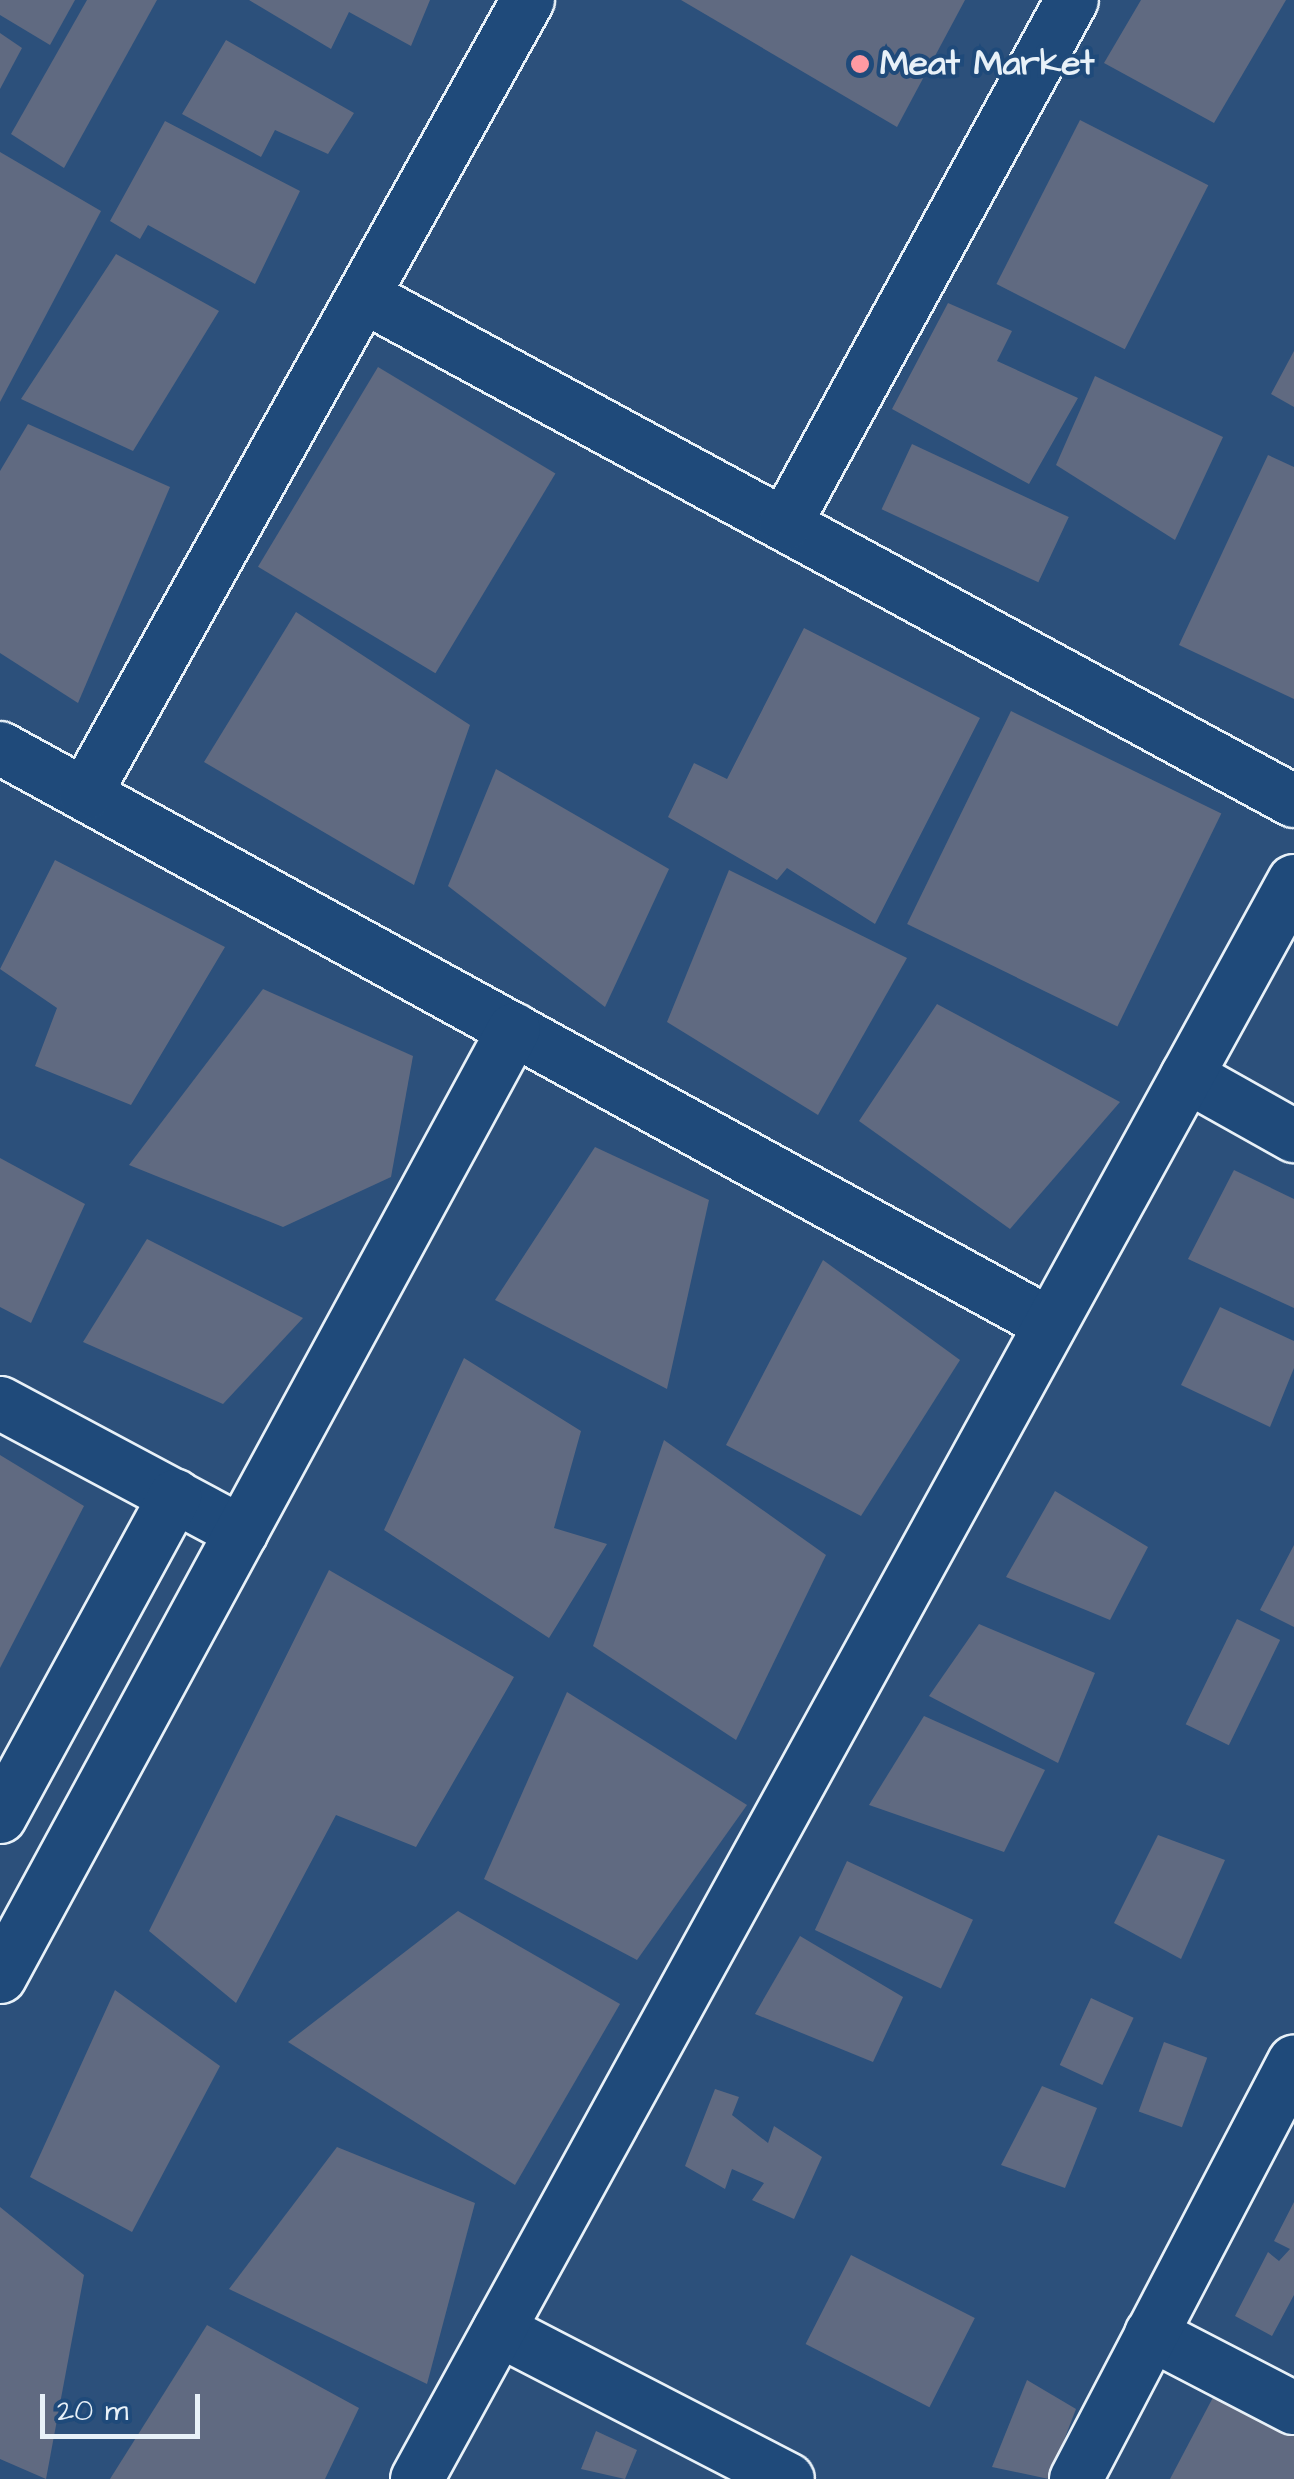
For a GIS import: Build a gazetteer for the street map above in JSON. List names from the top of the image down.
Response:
{
  "places": ["Meat Market"],
  "scale_bar": "20 m"
}
